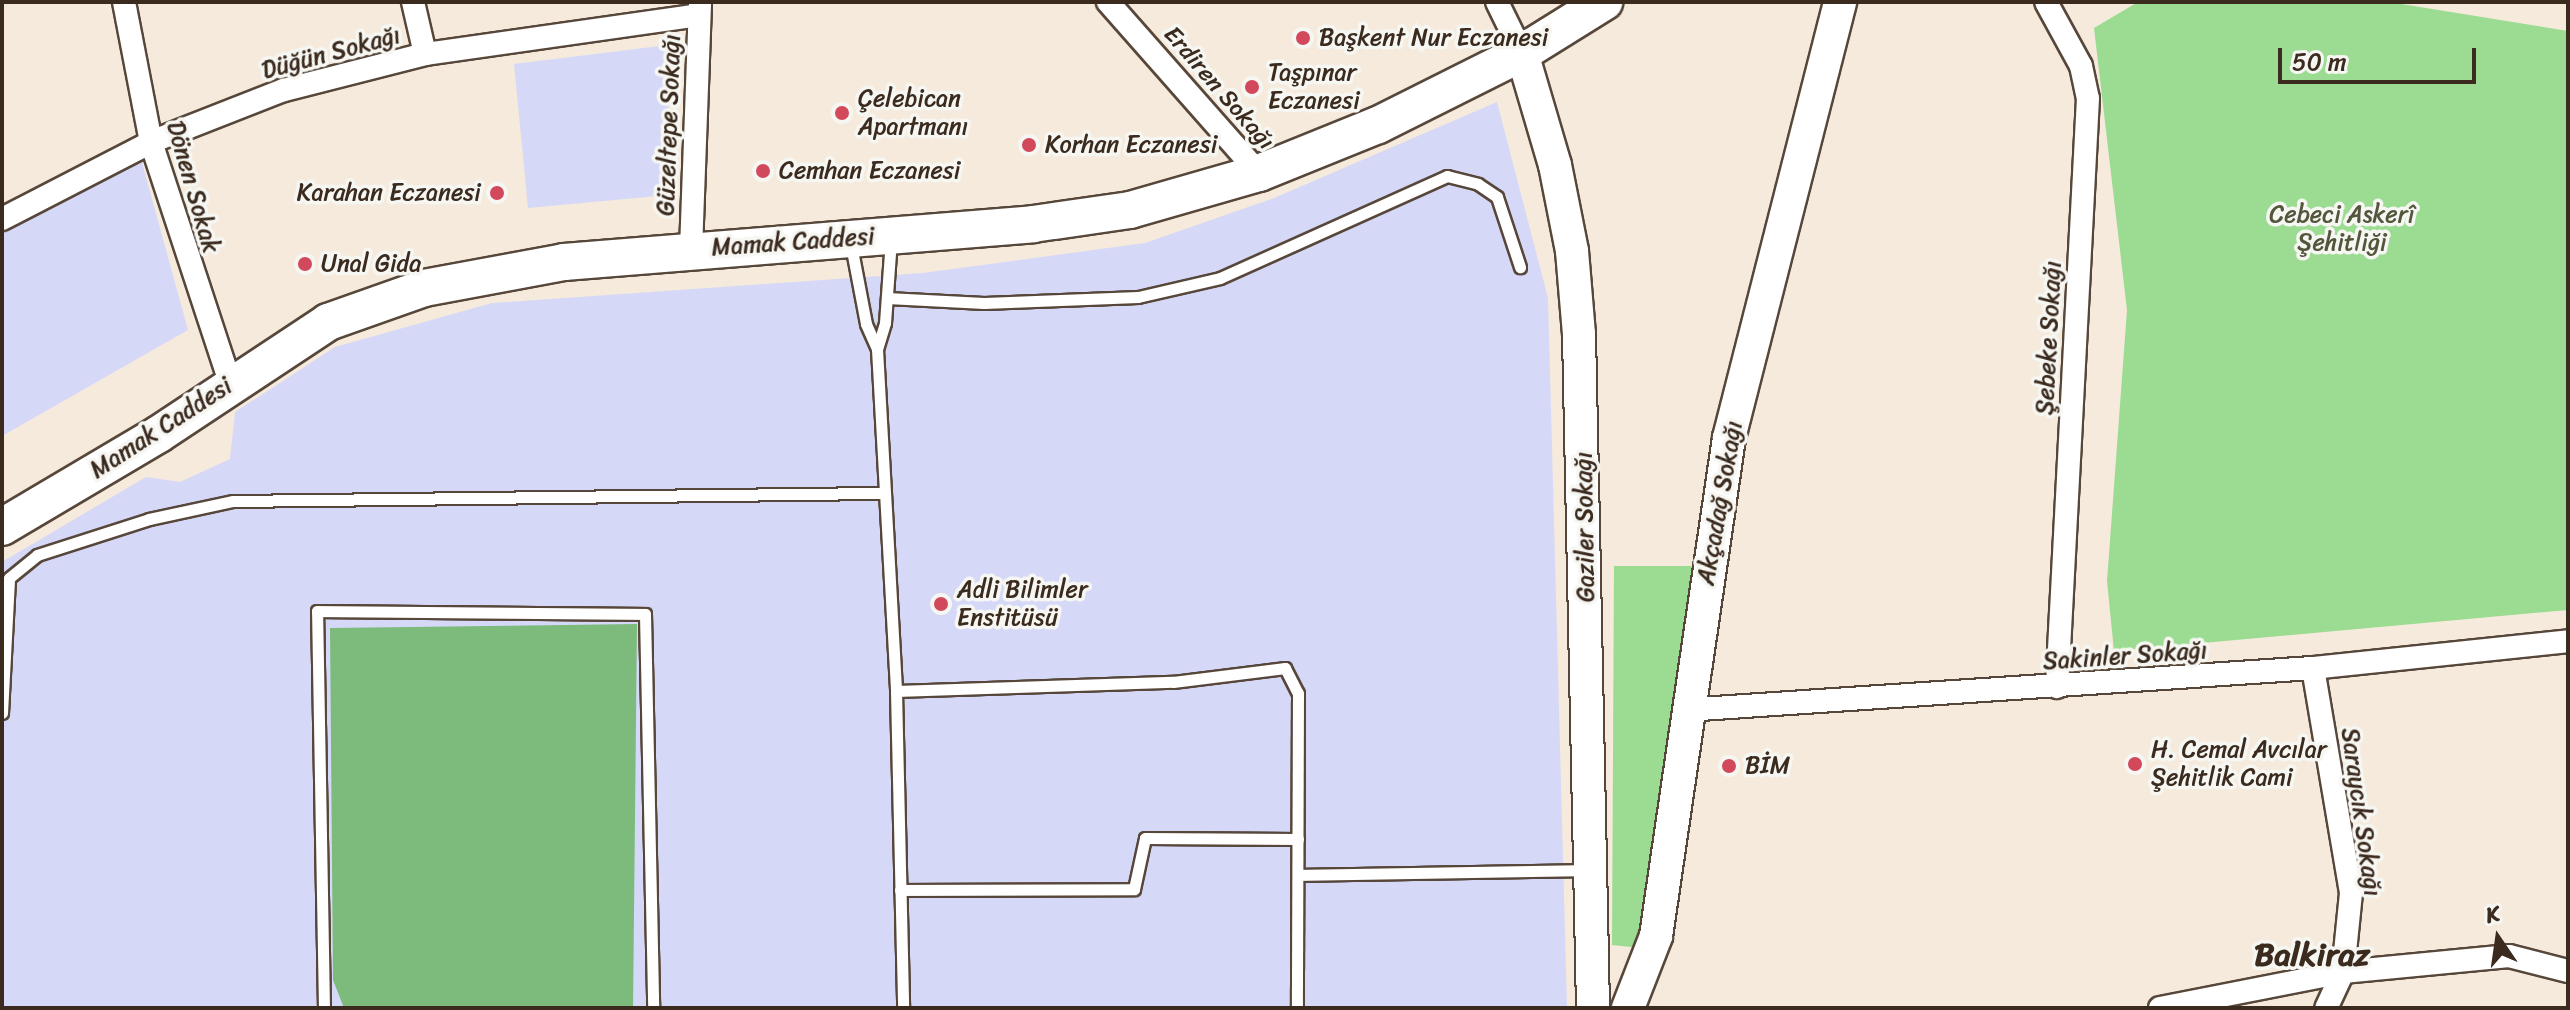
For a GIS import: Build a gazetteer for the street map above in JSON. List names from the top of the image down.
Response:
{
  "streets": {
    "main road": ["Mamak Caddesi"],
    "street": [
      "Düğün Sokağı",
      "Erdiren Sokağı",
      "Güzeltepe Sokağı",
      "Dönen Sokak",
      "Şebeke Sokağı",
      "Akçadağ Sokağı",
      "Gaziler Sokağı",
      "Sakinler Sokağı",
      "Saraycık Sokağı"
    ]
  },
  "crossings": [
    ["Düğün Sokağı", "Güzeltepe Sokağı"],
    ["Düğün Sokağı", "Dönen Sokak"],
    ["Erdiren Sokağı", "Mamak Caddesi"],
    ["Güzeltepe Sokağı", "Mamak Caddesi"],
    ["Dönen Sokak", "Mamak Caddesi"],
    ["Mamak Caddesi", "Gaziler Sokağı"],
    ["Şebeke Sokağı", "Sakinler Sokağı"],
    ["Akçadağ Sokağı", "Sakinler Sokağı"],
    ["Sakinler Sokağı", "Saraycık Sokağı"]
  ],
  "districts": ["Balkiraz"],
  "parks": ["Cebeci Askerî Şehitliği"],
  "places": [
    "Başkent Nur Eczanesi",
    "Taşpınar Eczanesi",
    "Çelebican Apartmanı",
    "Korhan Eczanesi",
    "Cemhan Eczanesi",
    "Karahan Eczanesi",
    "Unal Gida",
    "Adli Bilimler Enstitüsü",
    "H. Cemal Avcılar Şehitlik Cami",
    "BİM"
  ],
  "scale_bar": "50 m",
  "north": "top"
}
